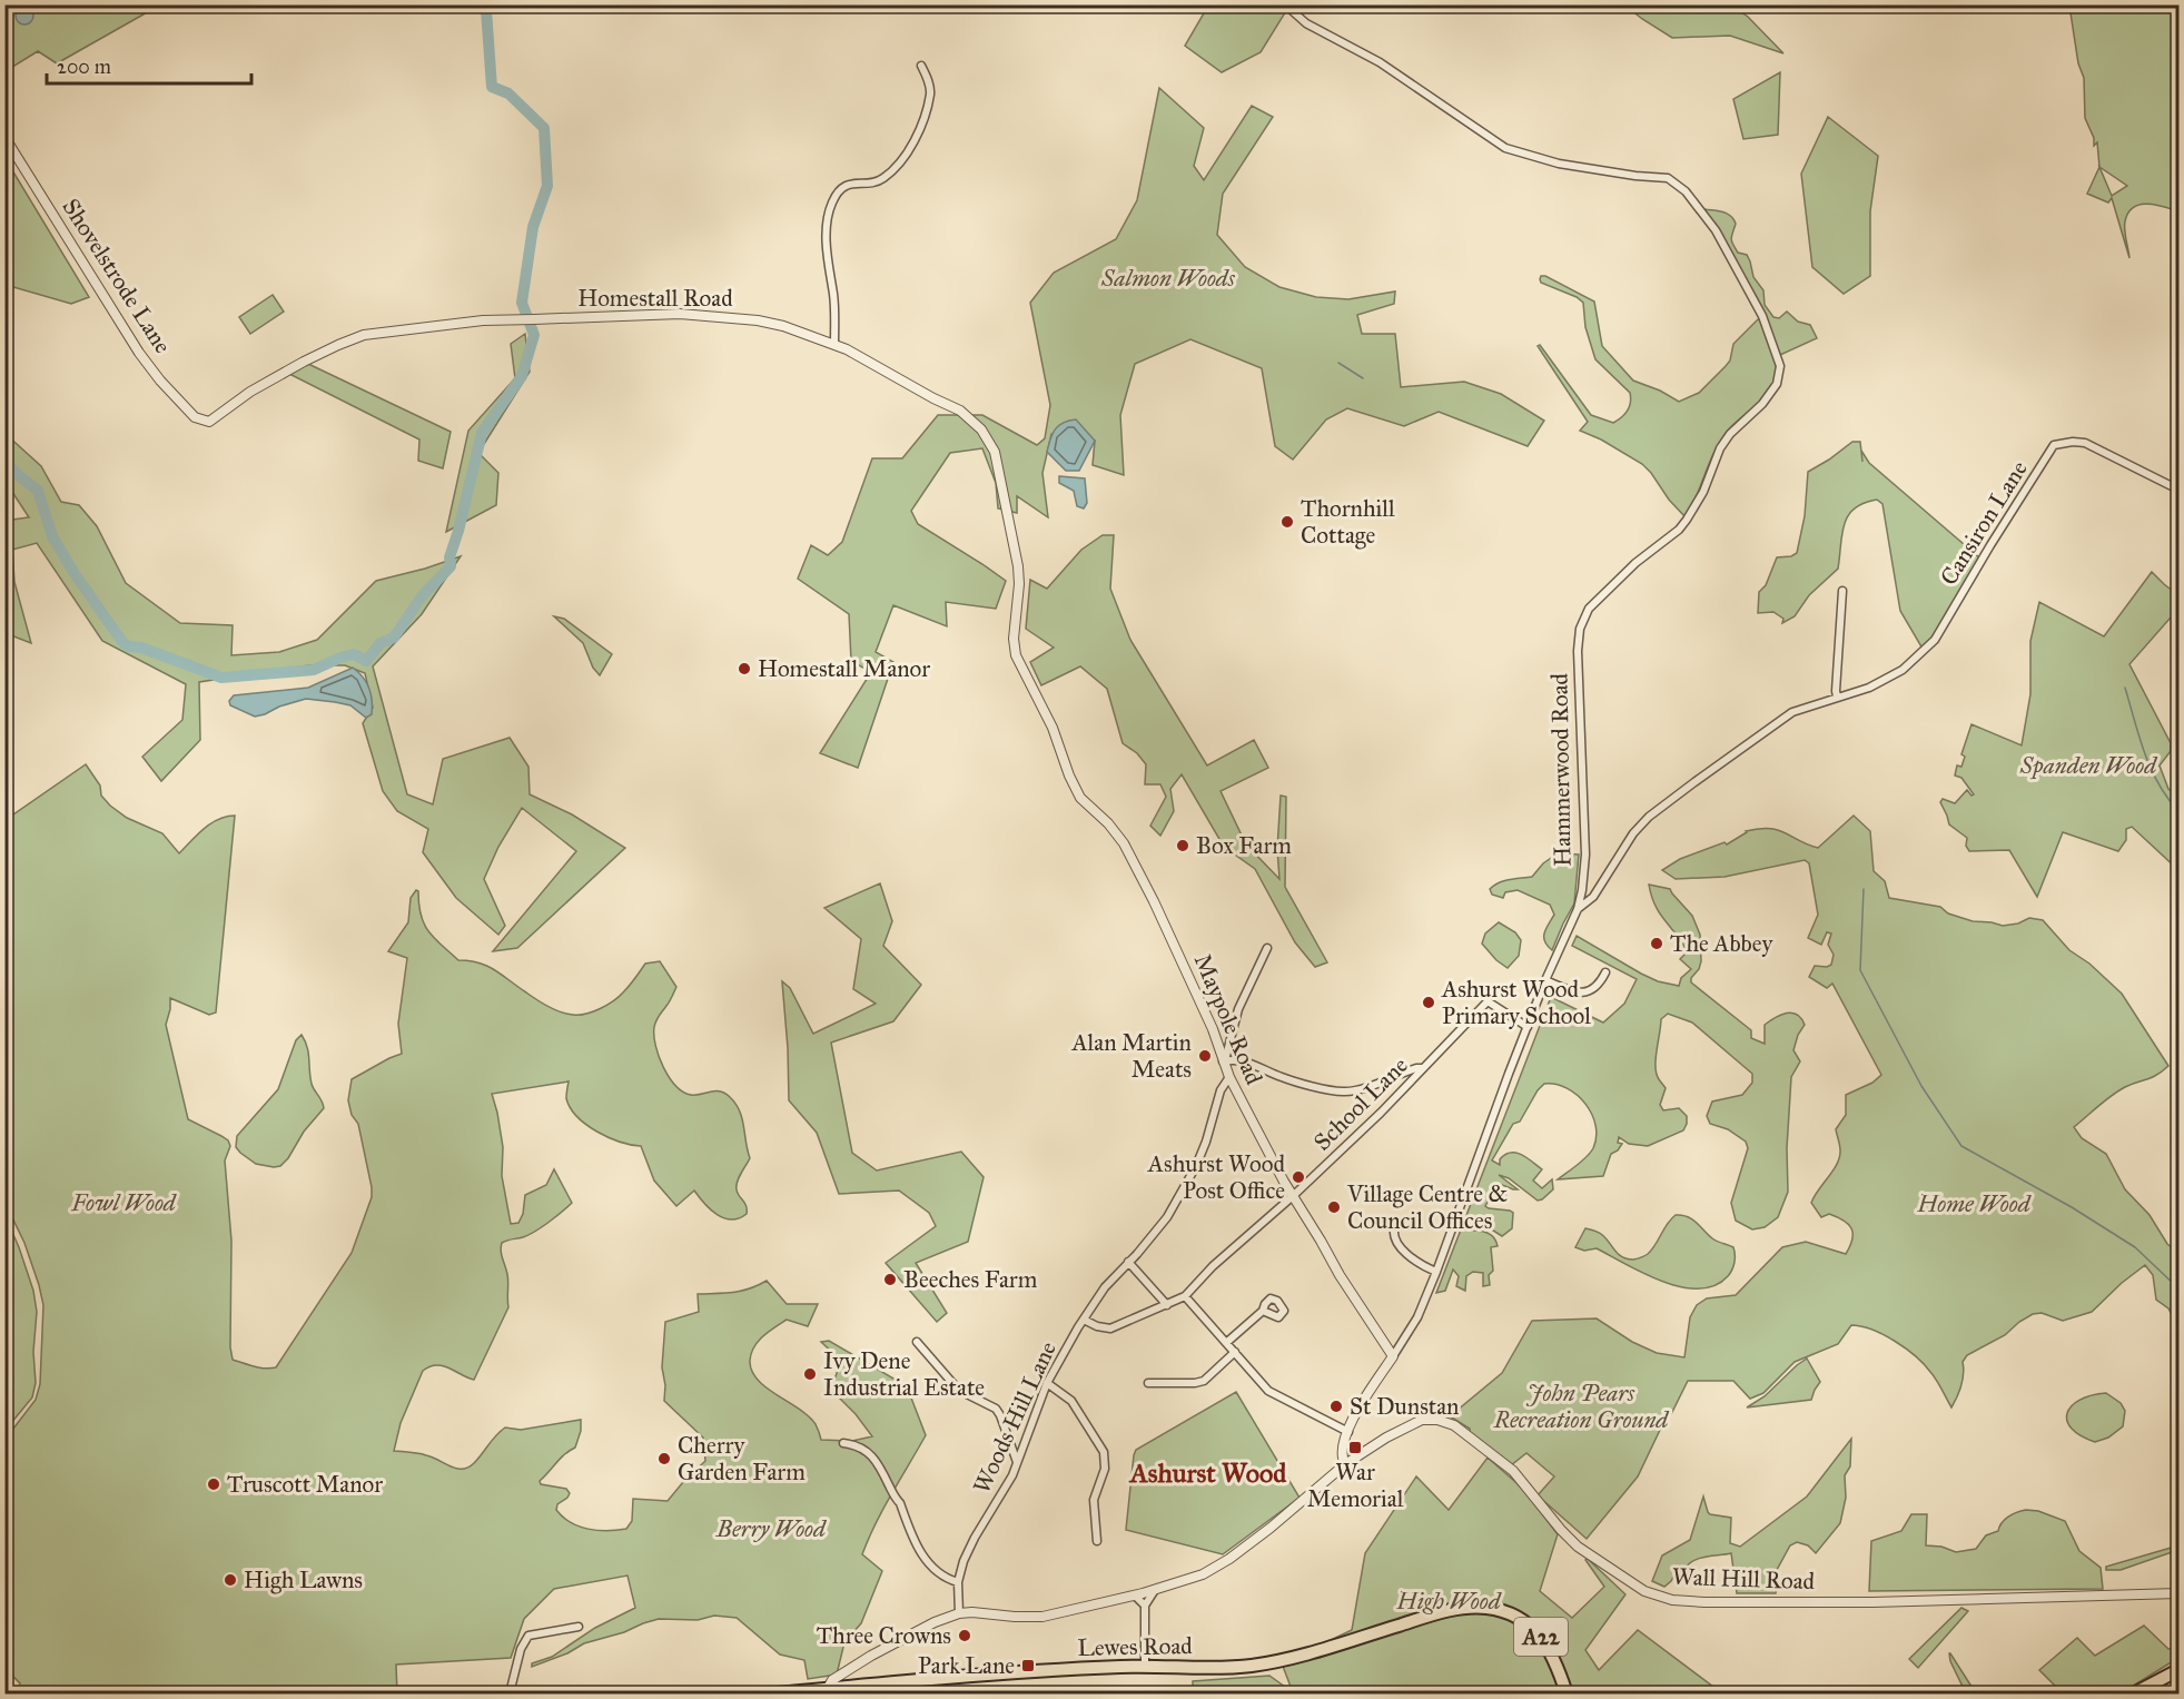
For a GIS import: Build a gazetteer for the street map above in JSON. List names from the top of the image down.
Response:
{
  "streets": {
    "highway": ["A22", "Lewes Road"],
    "street": [
      "Shovelstrode Lane",
      "Homestall Road",
      "Cansiron Lane",
      "Hammerwood Road",
      "Maypole Road",
      "School Lane",
      "Woods Hill Lane",
      "Wall Hill Road"
    ]
  },
  "crossings": [
    ["Shovelstrode Lane", "Homestall Road"],
    ["Homestall Road", "Maypole Road"],
    ["Cansiron Lane", "Hammerwood Road"],
    ["Hammerwood Road", "Maypole Road"],
    ["Hammerwood Road", "School Lane"],
    ["Hammerwood Road", "Wall Hill Road"],
    ["Maypole Road", "School Lane"],
    ["Maypole Road", "Woods Hill Lane"],
    ["School Lane", "Woods Hill Lane"]
  ],
  "districts": ["Ashurst Wood"],
  "parks": [
    "Salmon Woods",
    "Spanden Wood",
    "Fowl Wood",
    "Home Wood",
    "John Pears Recreation Ground",
    "Berry Wood",
    "High Wood"
  ],
  "places": {
    "other": [
      "Thornhill Cottage",
      "Homestall Manor",
      "Box Farm",
      "The Abbey",
      "Ashurst Wood Primary School",
      "Alan Martin Meats",
      "Ashurst Wood Post Office",
      "Village Centre & Council Offices",
      "Beeches Farm",
      "Ivy Dene Industrial Estate",
      "St Dunstan",
      "Cherry Garden Farm",
      "Truscott Manor",
      "High Lawns",
      "Three Crowns"
    ],
    "transit": ["War Memorial", "Park Lane"]
  },
  "scale_bar": "200 m"
}
